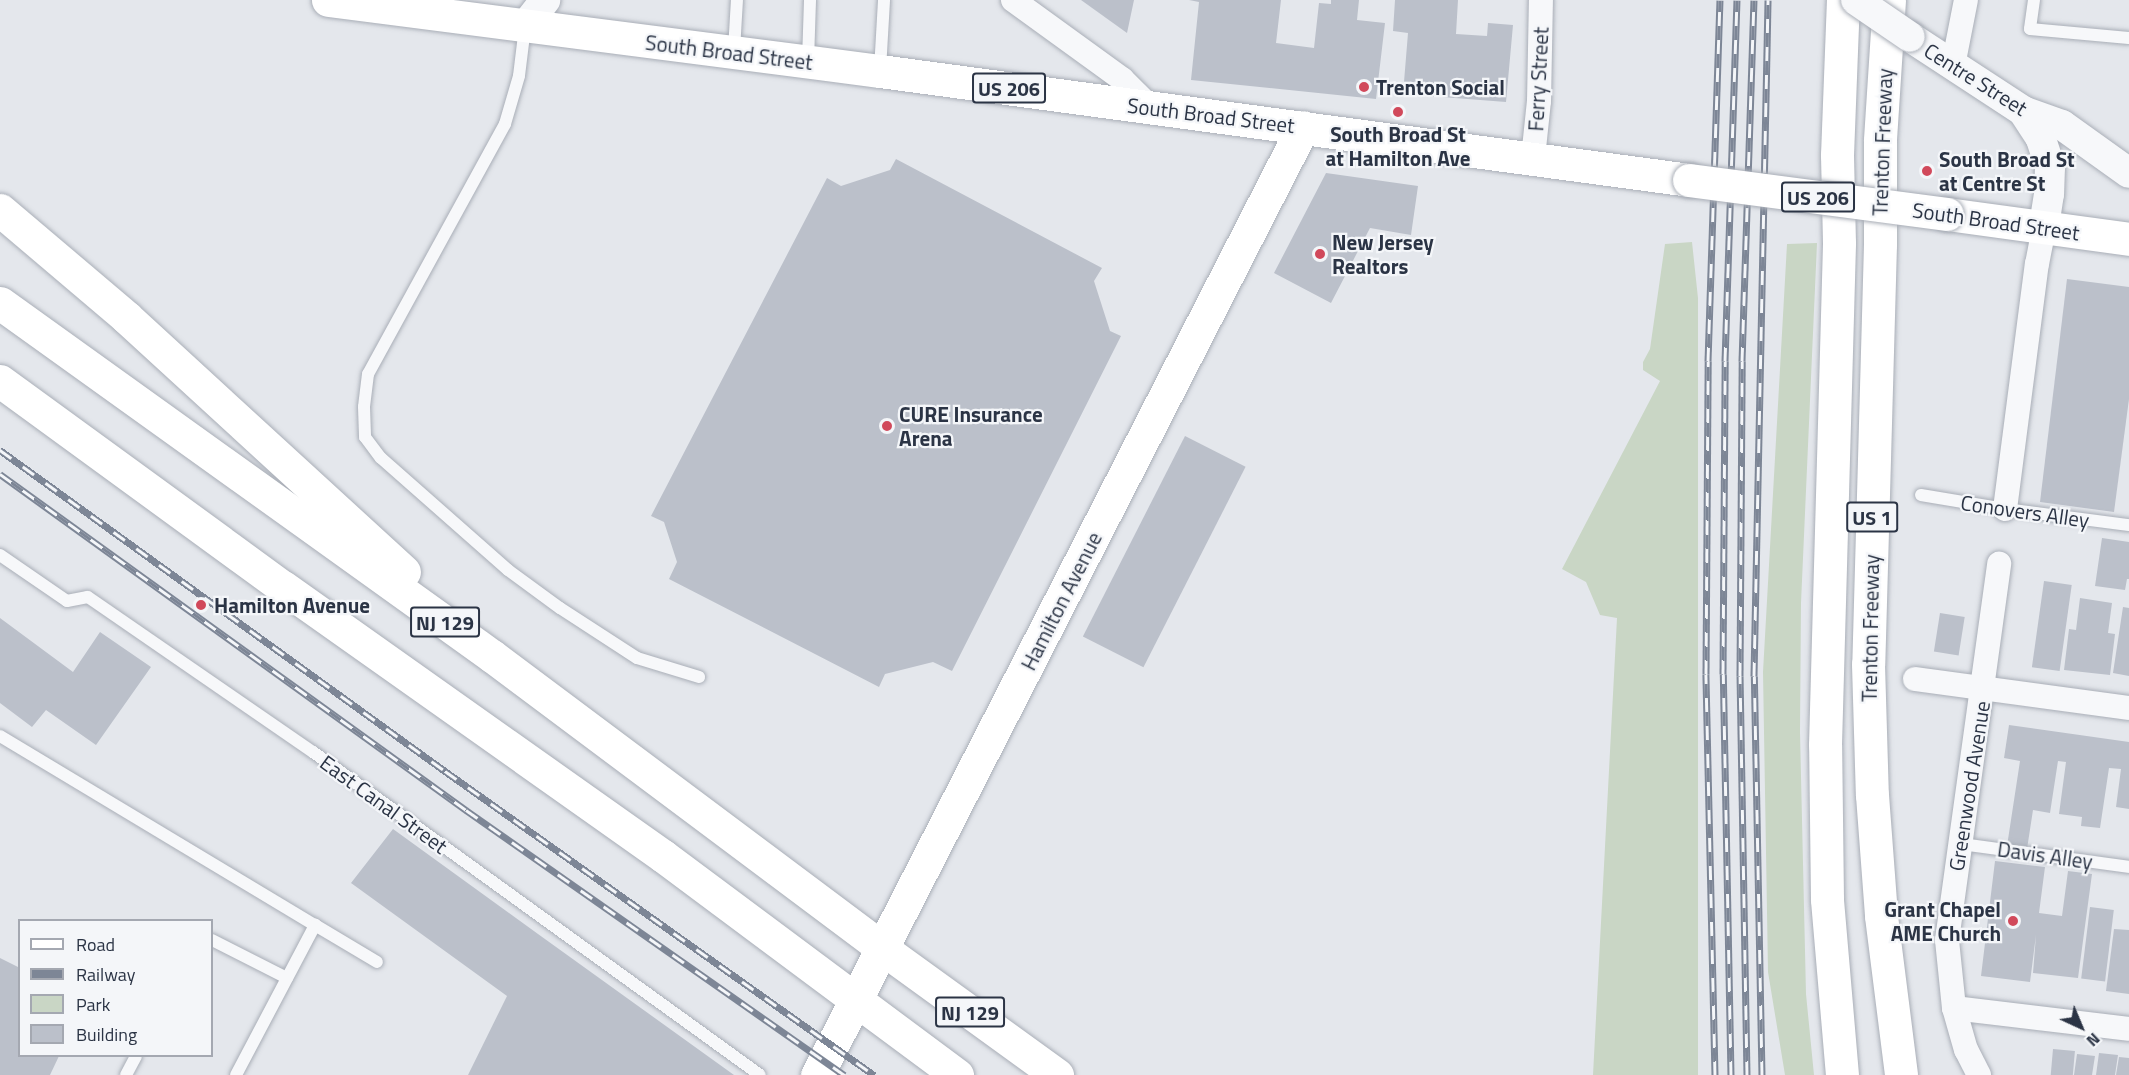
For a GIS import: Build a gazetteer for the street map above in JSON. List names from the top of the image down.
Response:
{
  "streets": {
    "main road": [
      "South Broad Street",
      "US 206",
      "Trenton Freeway",
      "US 1",
      "Hamilton Avenue",
      "NJ 129"
    ],
    "street": ["Ferry Street", "Centre Street", "Greenwood Avenue"],
    "lane": ["Conovers Alley", "East Canal Street", "Davis Alley"]
  },
  "crossings": [
    ["South Broad Street", "Ferry Street"],
    ["South Broad Street", "Hamilton Avenue"],
    ["Hamilton Avenue", "NJ 129"],
    ["Greenwood Avenue", "Davis Alley"]
  ],
  "places": [
    "Trenton Social",
    "South Broad St at Hamilton Ave",
    "South Broad St at Centre St",
    "New Jersey Realtors",
    "CURE Insurance Arena",
    "Hamilton Avenue",
    "Grant Chapel AME Church"
  ],
  "legend": [
    "Road",
    "Railway",
    "Park",
    "Building"
  ],
  "north": "bottom right"
}
